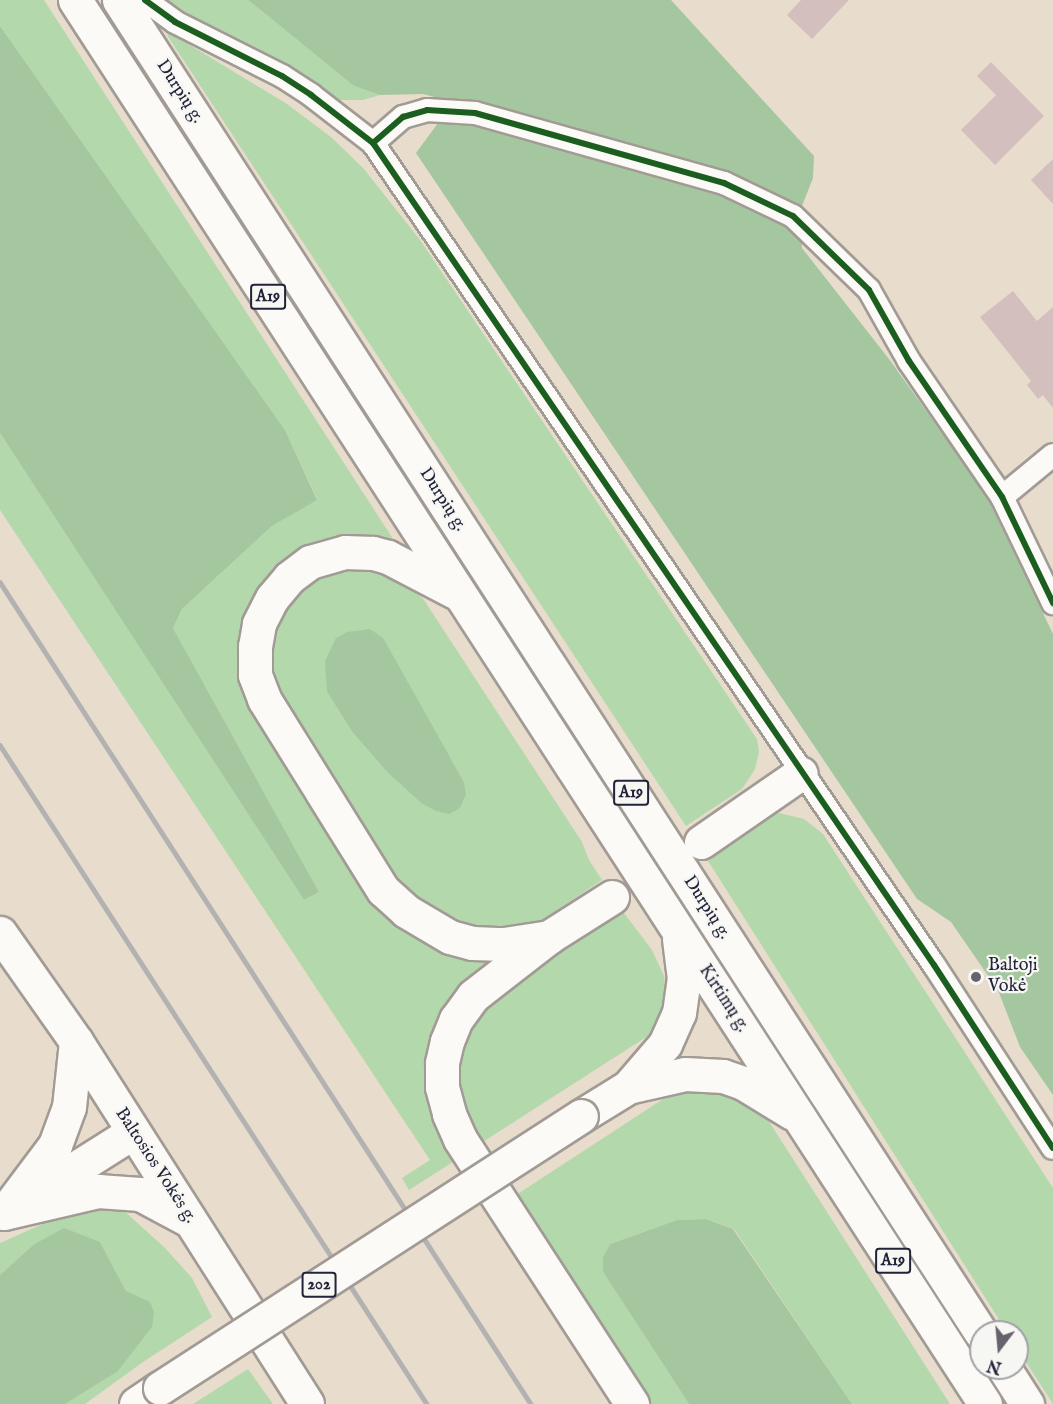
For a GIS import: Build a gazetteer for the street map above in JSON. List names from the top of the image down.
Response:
{
  "streets": {
    "main road": [
      "Durpių g.",
      "A19",
      "Kirtimų g.",
      "Baltosios Vokės g.",
      "202"
    ]
  },
  "crossings": [
    ["Durpių g.", "Kirtimų g."]
  ],
  "places": ["Baltoji Vokė"],
  "north": "bottom"
}
